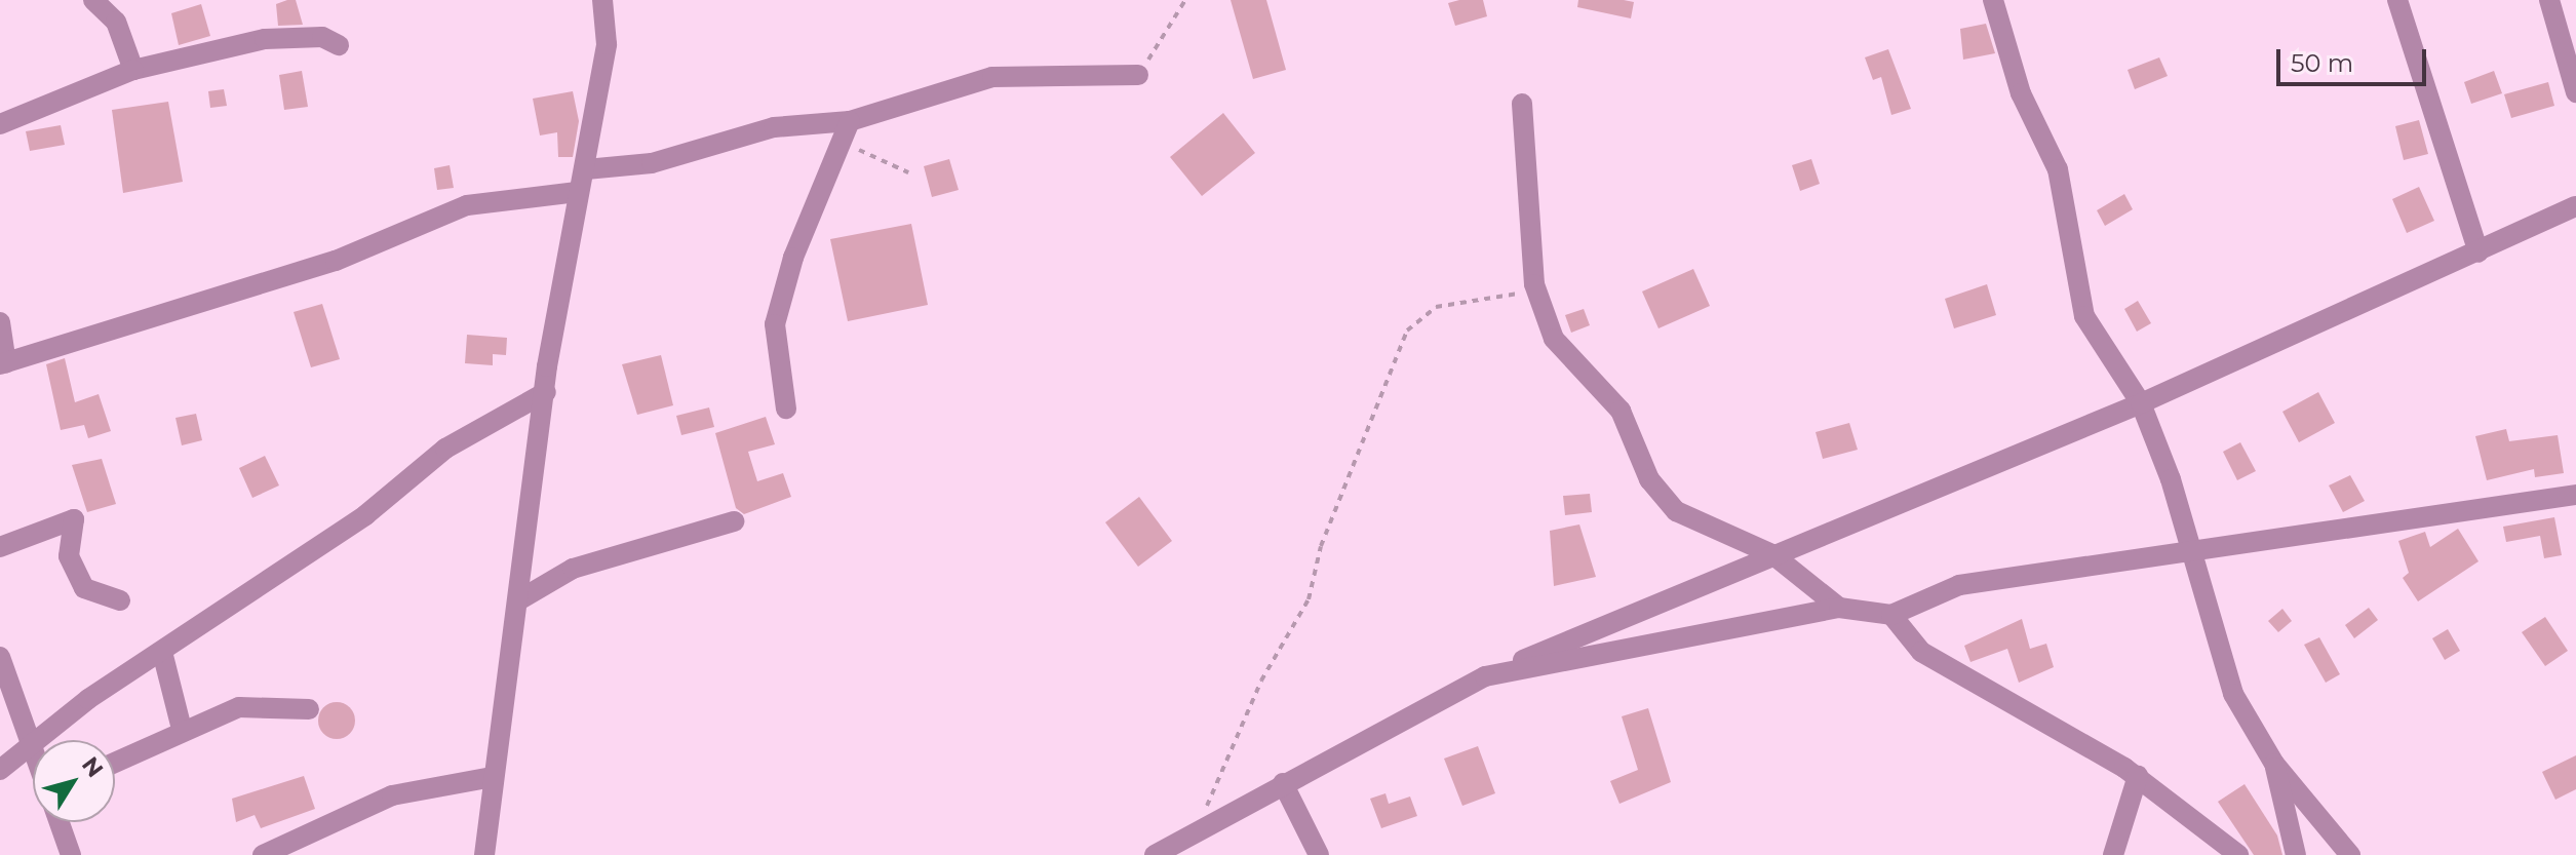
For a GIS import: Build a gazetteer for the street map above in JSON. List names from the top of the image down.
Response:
{
  "scale_bar": "50 m",
  "north": "top right"
}
